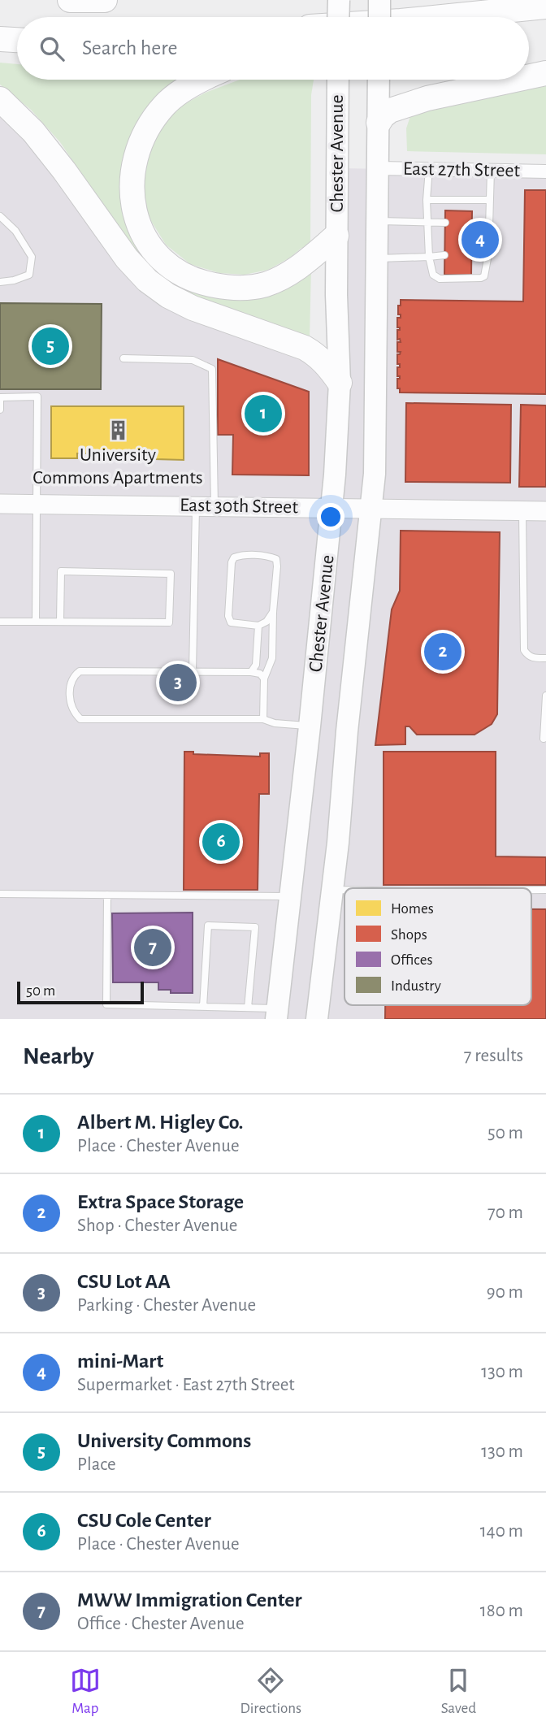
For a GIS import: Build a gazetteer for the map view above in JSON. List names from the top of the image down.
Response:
{
  "streets": {
    "main road": ["Chester Avenue", "East 30th Street"],
    "street": ["East 27th Street"]
  },
  "crossings": [
    ["Chester Avenue", "East 27th Street"],
    ["Chester Avenue", "East 30th Street"]
  ],
  "places": {
    "building": ["University Commons Apartments"]
  },
  "legend": [
    "Homes",
    "Shops",
    "Offices",
    "Industry"
  ],
  "scale_bar": "50 m",
  "page": {
    "search": "Search here",
    "pins": [
      "4",
      "5",
      "1",
      "2",
      "3",
      "6",
      "7"
    ],
    "scale": "50 m",
    "heading": ["Nearby", "7 results"],
    "list": [
      {
        "mark": "1",
        "name": "Albert M. Higley Co.",
        "note": "Place · Chester Avenue",
        "value": "50 m"
      },
      {
        "mark": "2",
        "name": "Extra Space Storage",
        "note": "Shop · Chester Avenue",
        "value": "70 m"
      },
      {
        "mark": "3",
        "name": "CSU Lot AA",
        "note": "Parking · Chester Avenue",
        "value": "90 m"
      },
      {
        "mark": "4",
        "name": "mini-Mart",
        "note": "Supermarket · East 27th Street",
        "value": "130 m"
      },
      {
        "mark": "5",
        "name": "University Commons",
        "note": "Place",
        "value": "130 m"
      },
      {
        "mark": "6",
        "name": "CSU Cole Center",
        "note": "Place · Chester Avenue",
        "value": "140 m"
      },
      {
        "mark": "7",
        "name": "MWW Immigration Center",
        "note": "Office · Chester Avenue",
        "value": "180 m"
      }
    ],
    "nav": ["Map", "Directions", "Saved"]
  }
}
